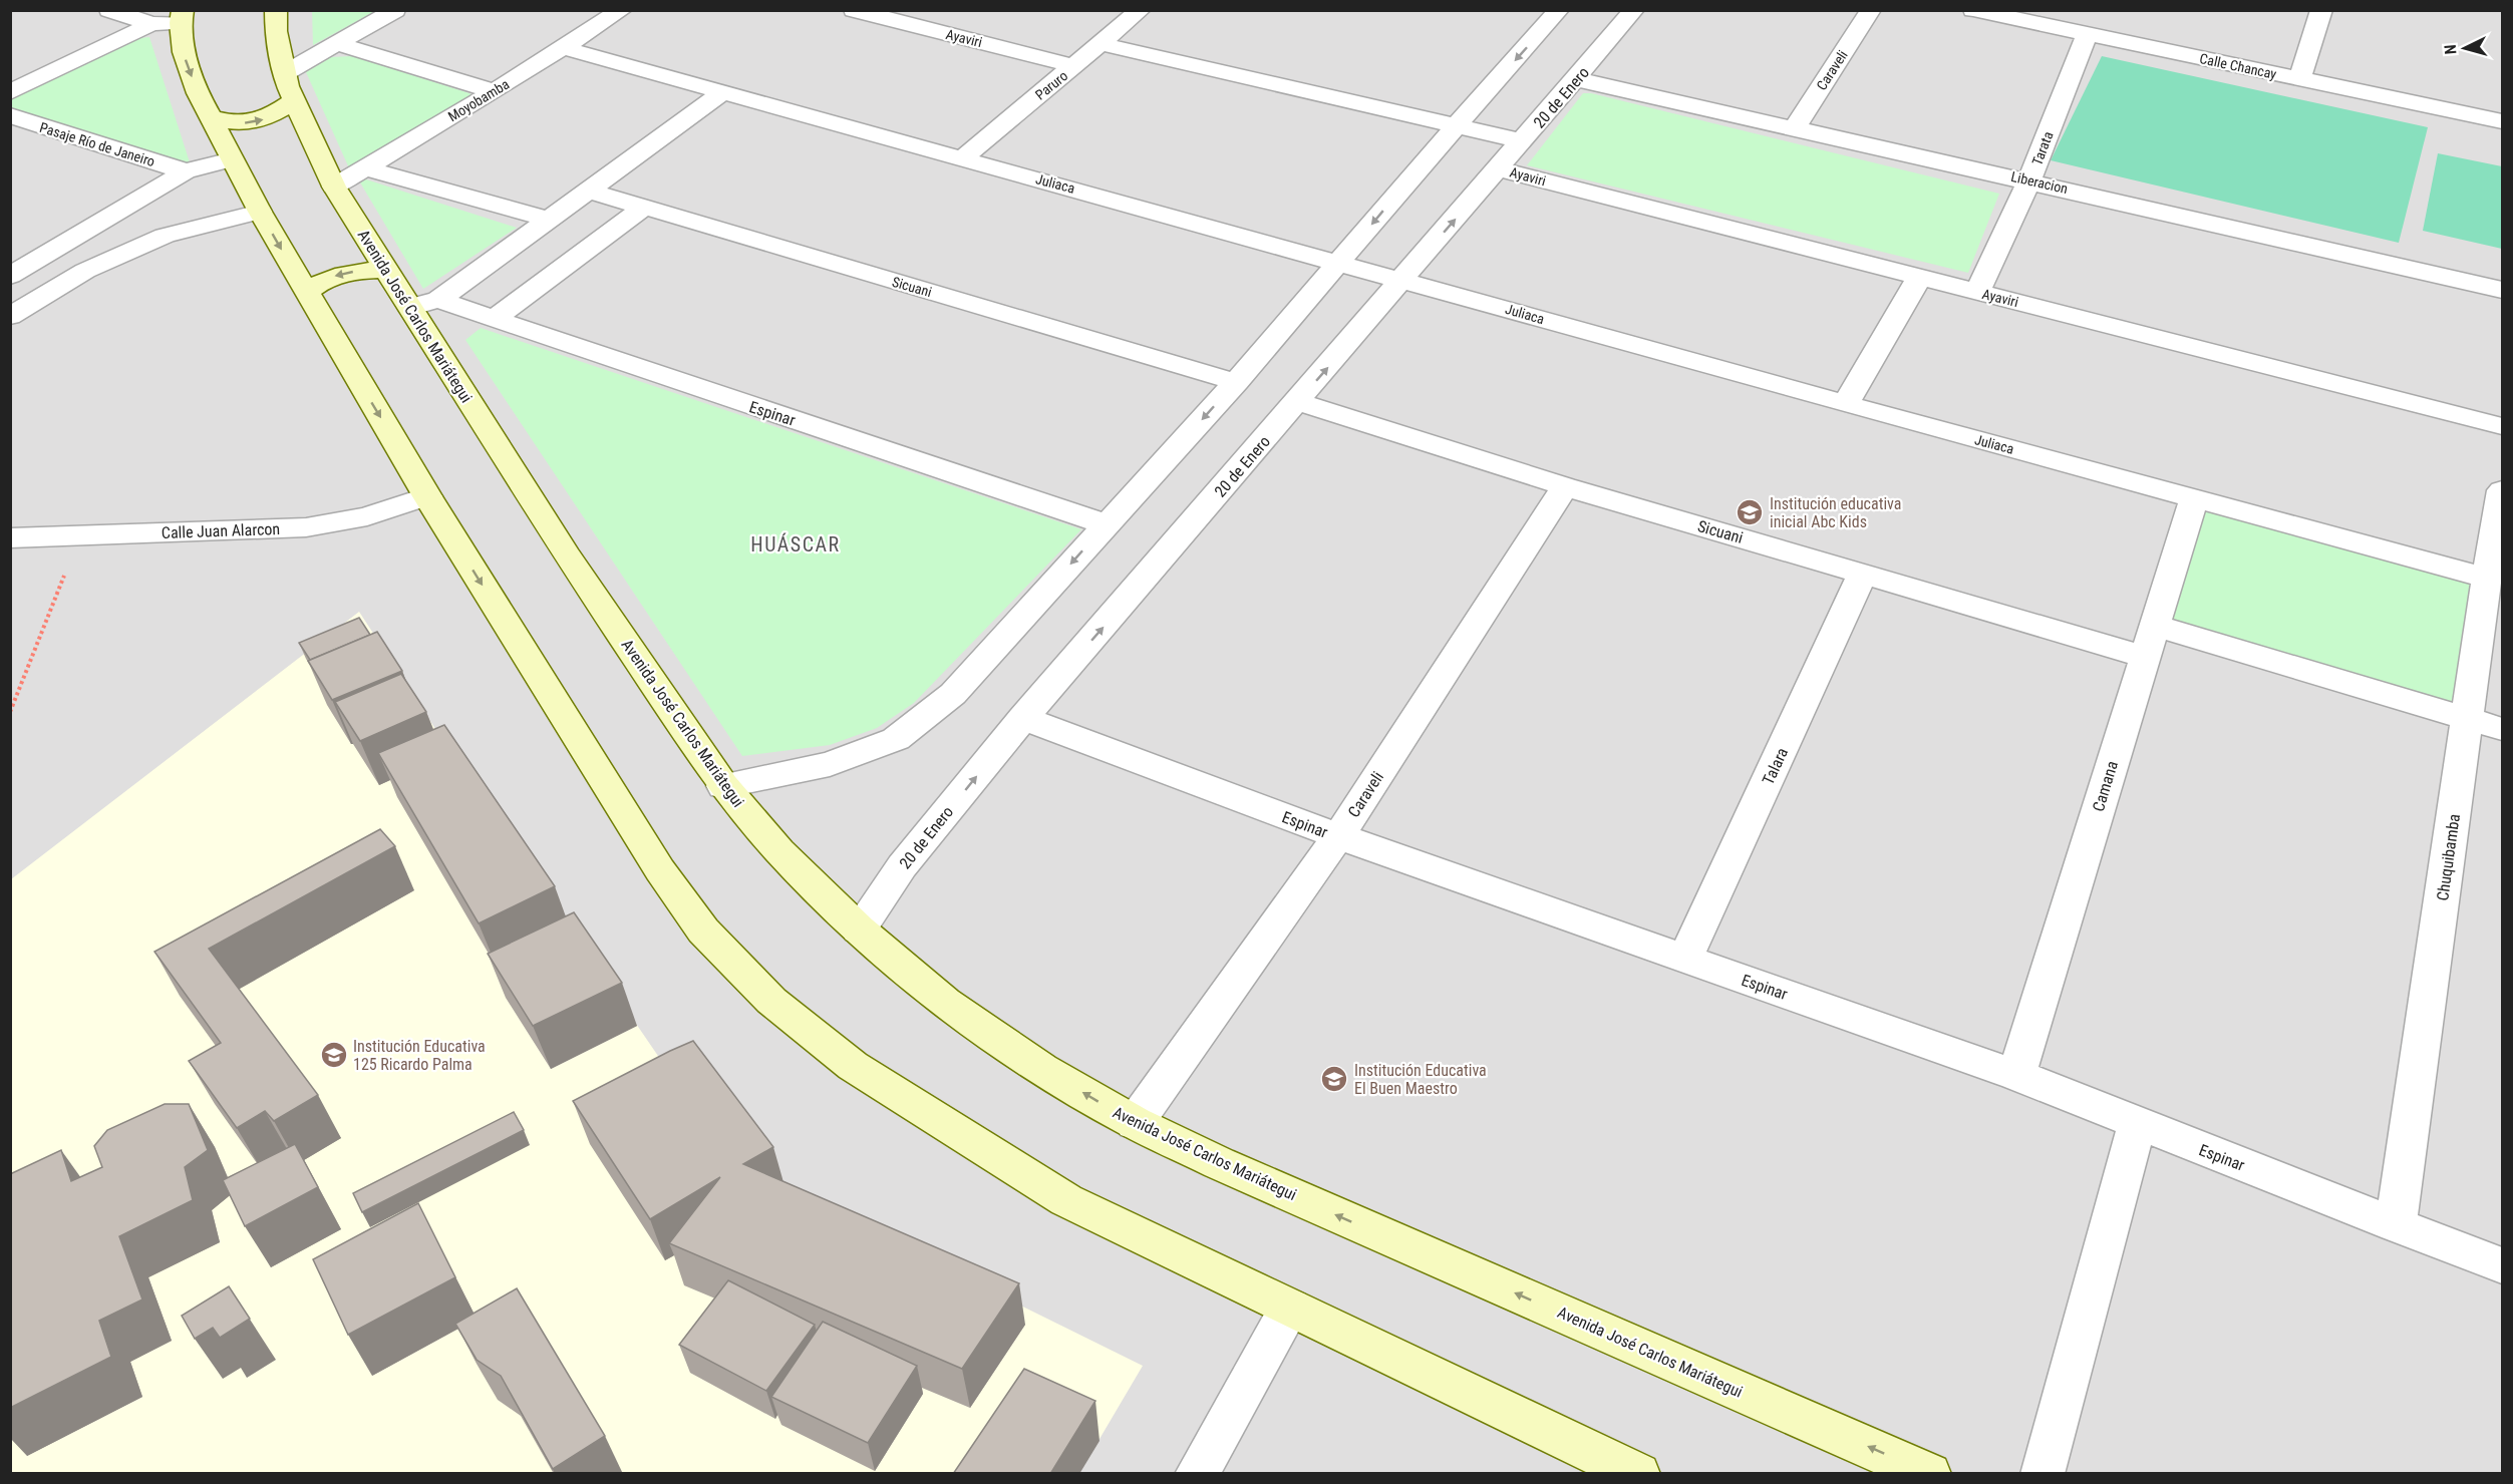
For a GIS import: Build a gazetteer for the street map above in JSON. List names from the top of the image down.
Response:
{
  "streets": {
    "main road": ["Avenida José Carlos Mariátegui"],
    "street": [
      "Ayaviri",
      "Calle Chancay",
      "Caraveli",
      "Paruro",
      "20 de Enero",
      "Moyobamba",
      "Pasaje Río de Janeiro",
      "Tarata",
      "Liberacion",
      "Juliaca",
      "Sicuani",
      "Espinar",
      "Calle Juan Alarcon",
      "Talara",
      "Camana",
      "Chuquibamba"
    ]
  },
  "crossings": [
    ["Ayaviri", "Paruro"],
    ["Ayaviri", "20 de Enero"],
    ["Ayaviri", "Tarata"],
    ["Calle Chancay", "Tarata"],
    ["Caraveli", "Liberacion"],
    ["Caraveli", "Sicuani"],
    ["Caraveli", "Avenida José Carlos Mariátegui"],
    ["Caraveli", "Espinar"],
    ["Paruro", "Juliaca"],
    ["20 de Enero", "Liberacion"],
    ["20 de Enero", "Juliaca"],
    ["20 de Enero", "Sicuani"],
    ["20 de Enero", "Avenida José Carlos Mariátegui"],
    ["20 de Enero", "Espinar"],
    ["Moyobamba", "Juliaca"],
    ["Moyobamba", "Avenida José Carlos Mariátegui"],
    ["Tarata", "Liberacion"],
    ["Juliaca", "Camana"],
    ["Juliaca", "Chuquibamba"],
    ["Sicuani", "Talara"],
    ["Sicuani", "Camana"],
    ["Sicuani", "Chuquibamba"],
    ["Avenida José Carlos Mariátegui", "Espinar"],
    ["Espinar", "Talara"],
    ["Espinar", "Camana"],
    ["Espinar", "Chuquibamba"]
  ],
  "districts": ["HUÁSCAR"],
  "places": {
    "school or university": ["Institución educativa inicial Abc Kids", "Institución Educativa 125 Ricardo Palma", "Institución Educativa El Buen Maestro"]
  },
  "north": "left"
}
